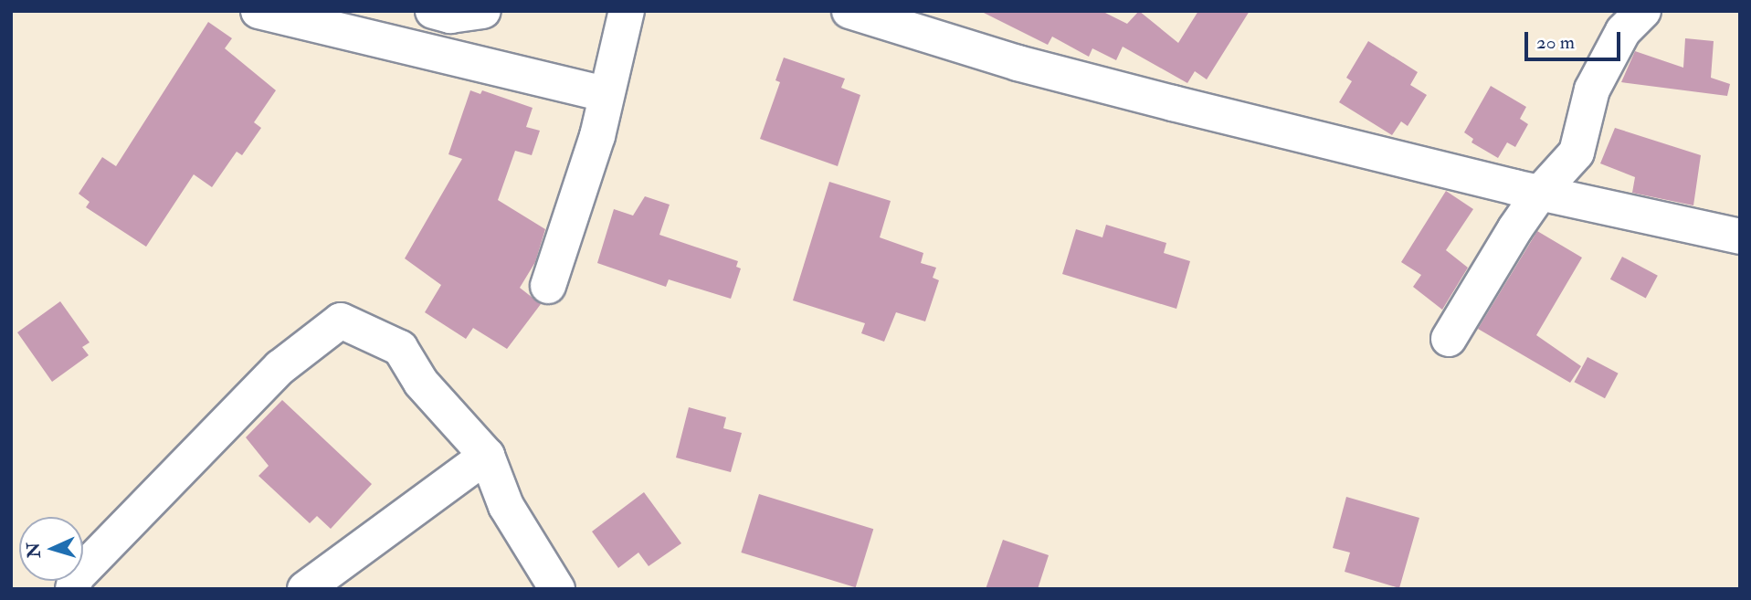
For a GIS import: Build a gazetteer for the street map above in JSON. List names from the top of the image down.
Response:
{
  "scale_bar": "20 m",
  "north": "left"
}
